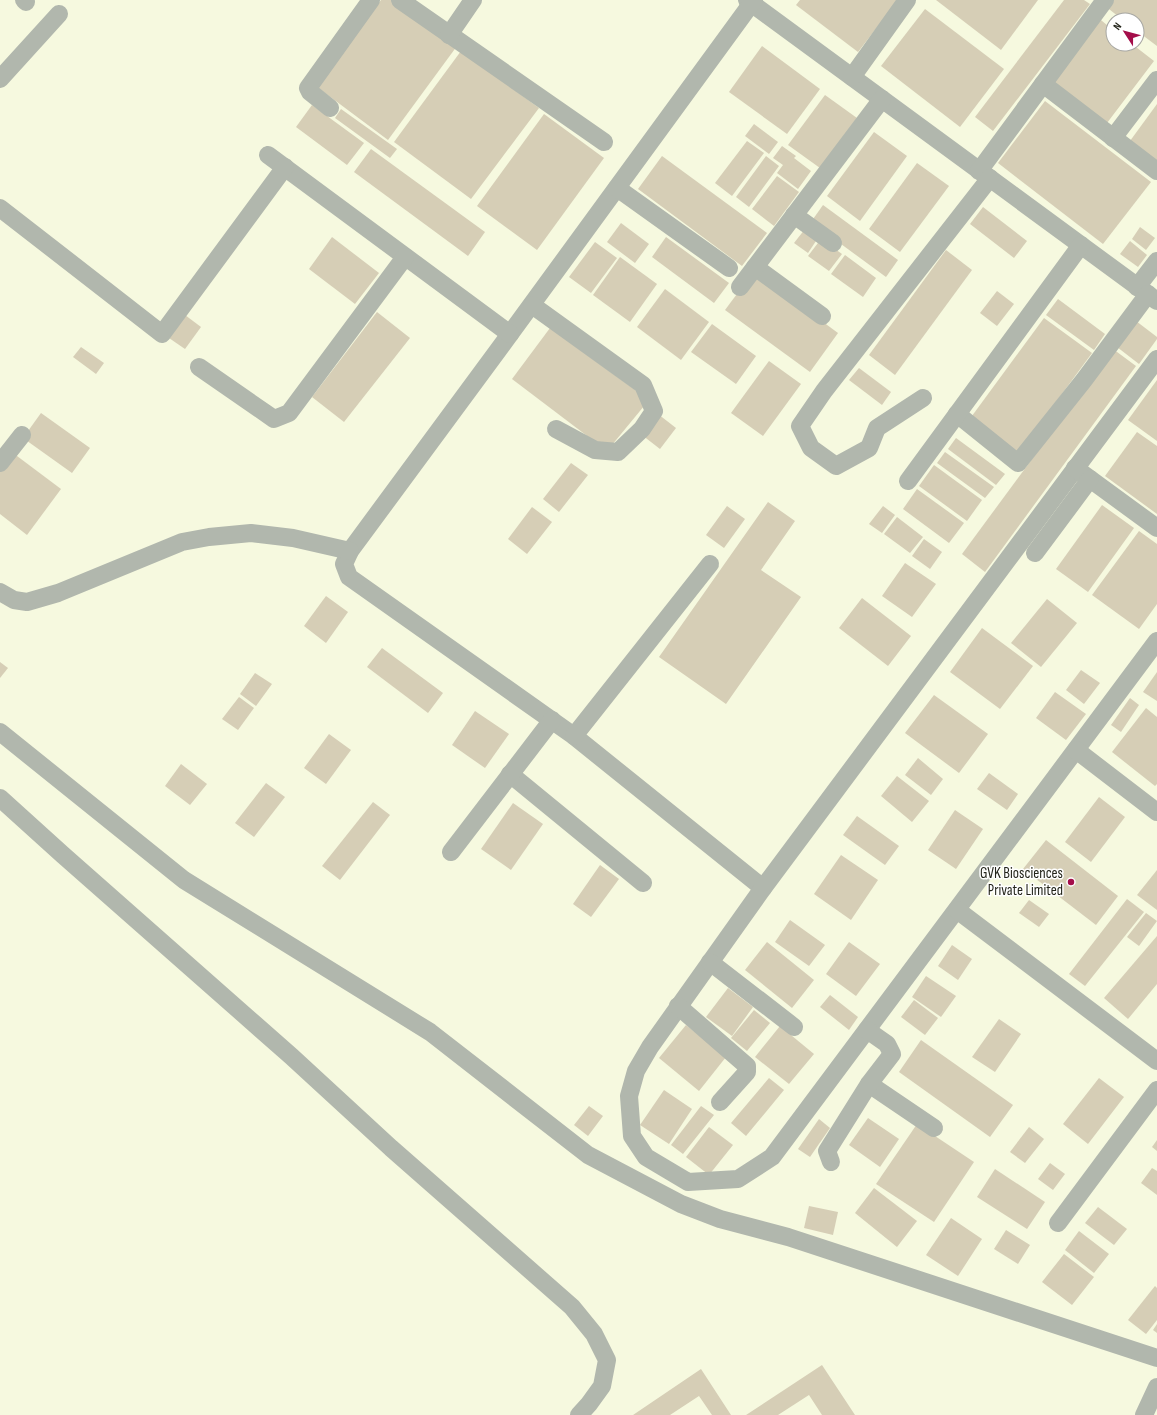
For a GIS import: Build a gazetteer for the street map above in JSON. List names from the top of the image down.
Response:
{
  "places": ["GVK Biosciences Private Limited"],
  "north": "top left"
}
